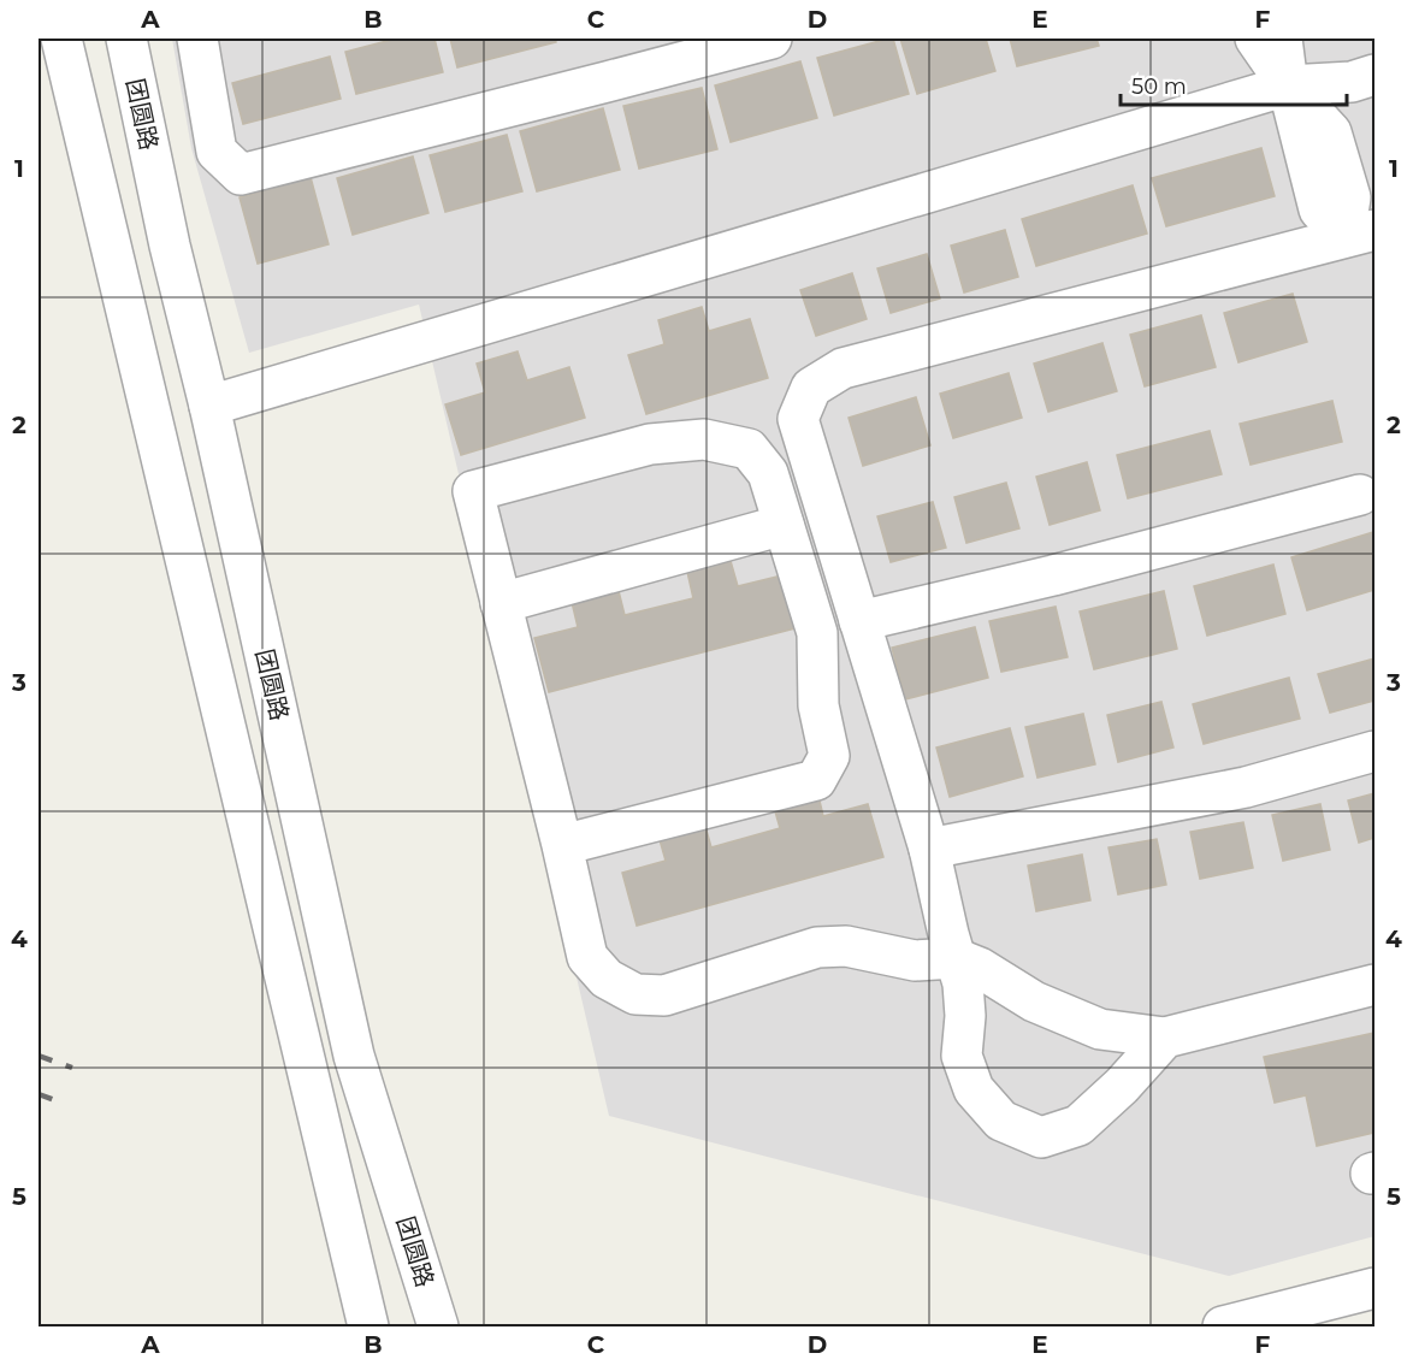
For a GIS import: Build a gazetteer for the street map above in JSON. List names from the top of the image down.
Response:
{
  "streets": {
    "street": ["团圆路"]
  },
  "scale_bar": "50 m",
  "grid": {
    "columns": [
      "A",
      "B",
      "C",
      "D",
      "E",
      "F"
    ],
    "rows": [
      "1",
      "2",
      "3",
      "4",
      "5"
    ]
  }
}
